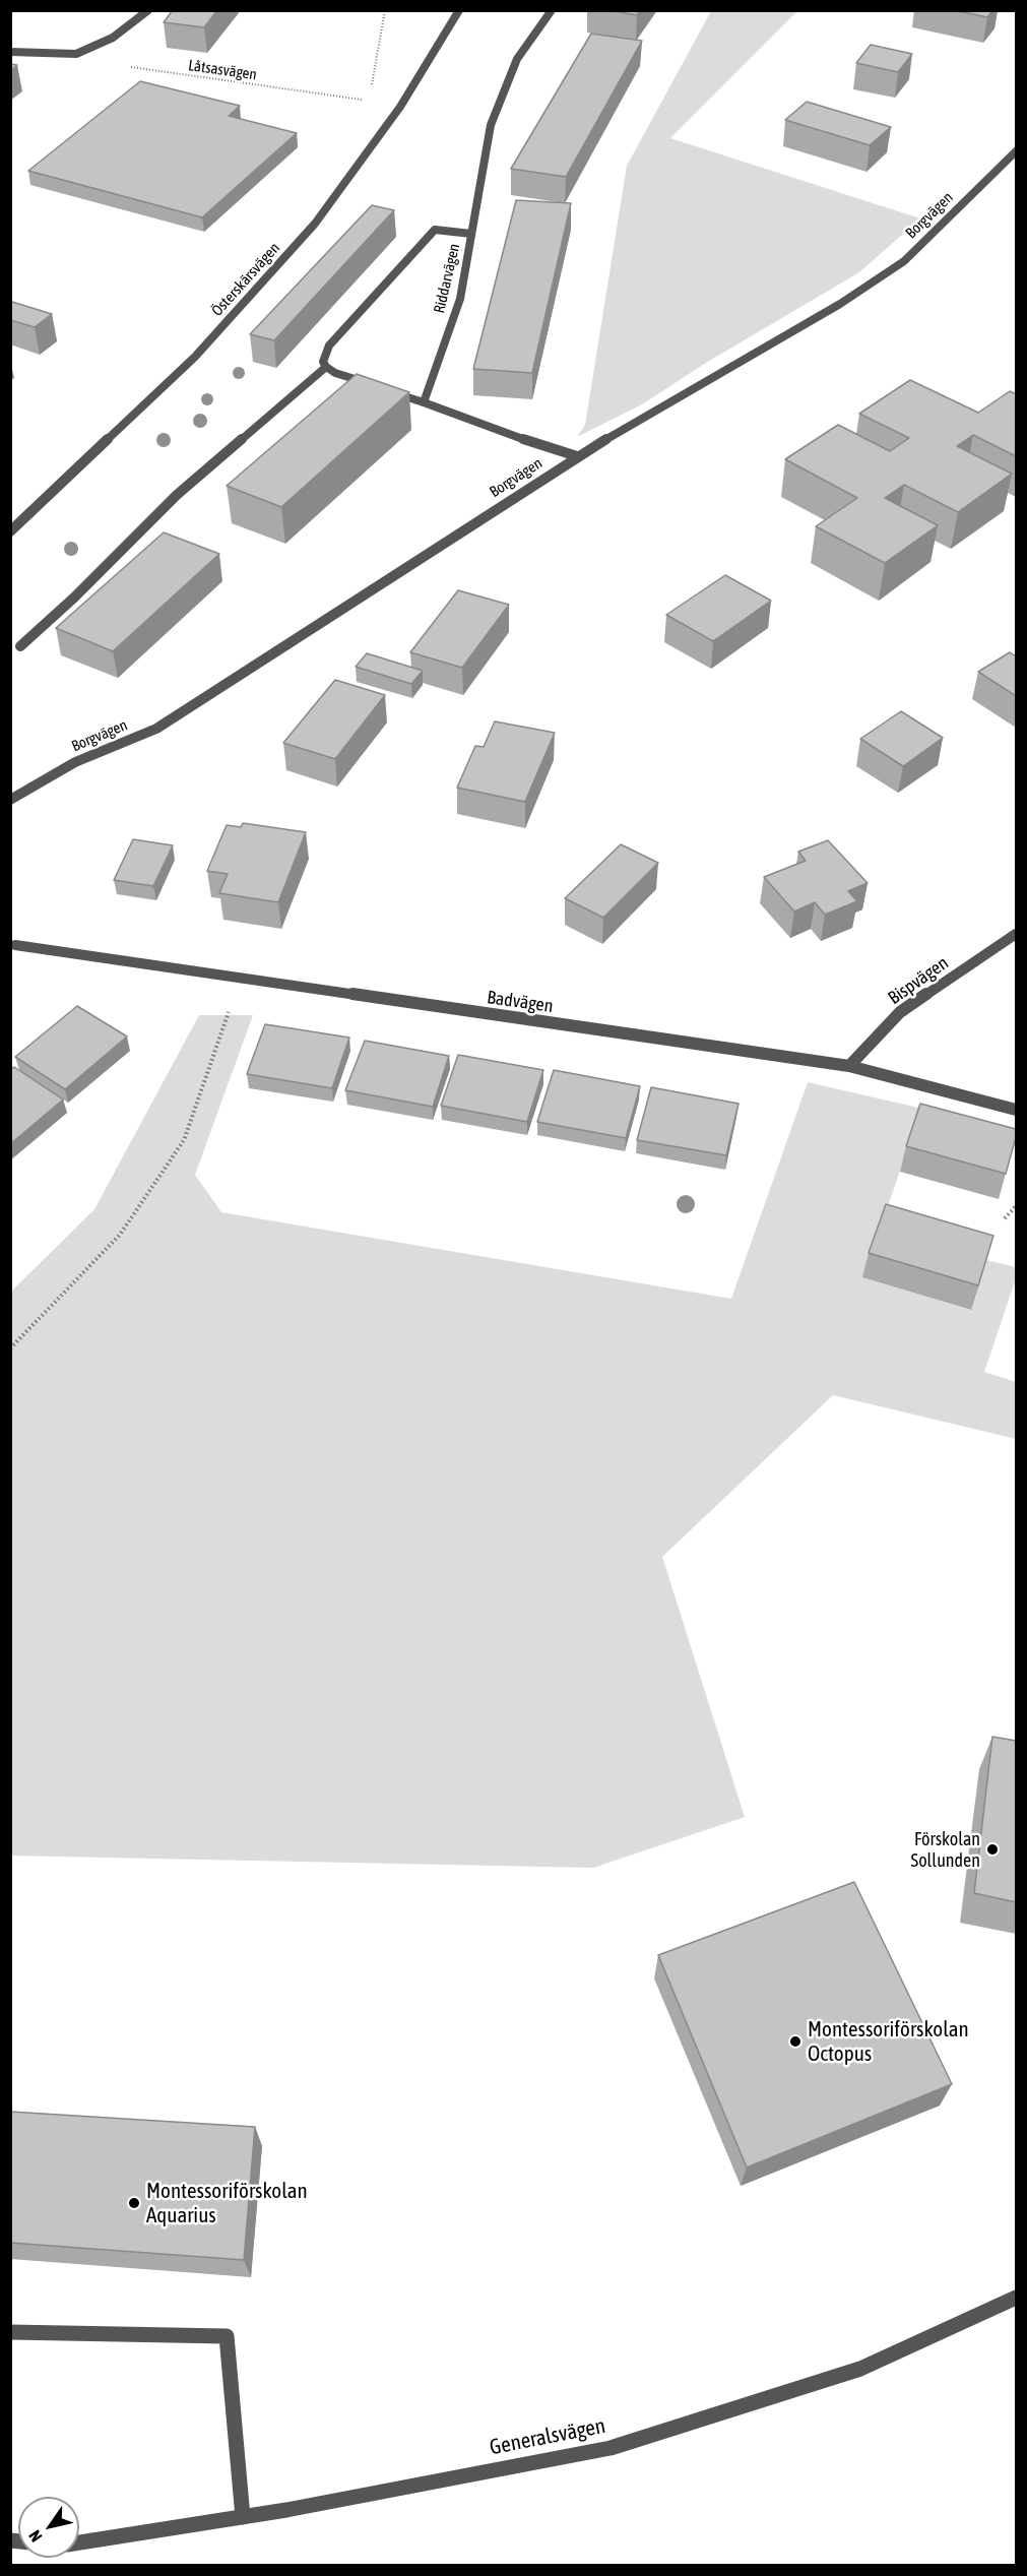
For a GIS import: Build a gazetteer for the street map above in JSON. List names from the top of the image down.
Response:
{
  "streets": {
    "street": [
      "Borgvägen",
      "Riddarvägen",
      "Österskärsvägen",
      "Bispvägen",
      "Badvägen",
      "Generalsvägen"
    ],
    "path": ["Låtsasvägen"]
  },
  "crossings": [
    ["Bispvägen", "Badvägen"]
  ],
  "places": ["Förskolan Sollunden", "Montessoriförskolan Octopus", "Montessoriförskolan Aquarius"],
  "north": "bottom left"
}
